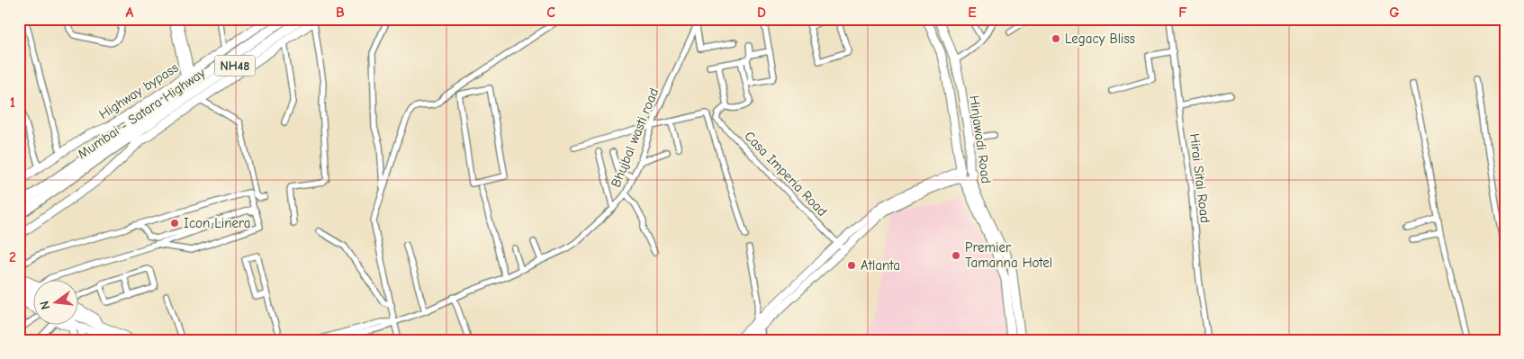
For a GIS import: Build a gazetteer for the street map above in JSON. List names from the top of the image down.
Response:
{
  "streets": {
    "highway": ["NH48", "Mumbai - Satara Highway"],
    "main road": ["Highway bypass", "Hinjawadi Road"],
    "street": ["Bhujbal wasti road", "Casa Imperia Road", "Hirai Sitai Road"]
  },
  "places": [
    "Legacy Bliss",
    "Icon Linera",
    "Premier Tamanna Hotel",
    "Atlanta"
  ],
  "north": "left",
  "grid": {
    "columns": [
      "A",
      "B",
      "C",
      "D",
      "E",
      "F",
      "G"
    ],
    "rows": ["1", "2"]
  }
}
